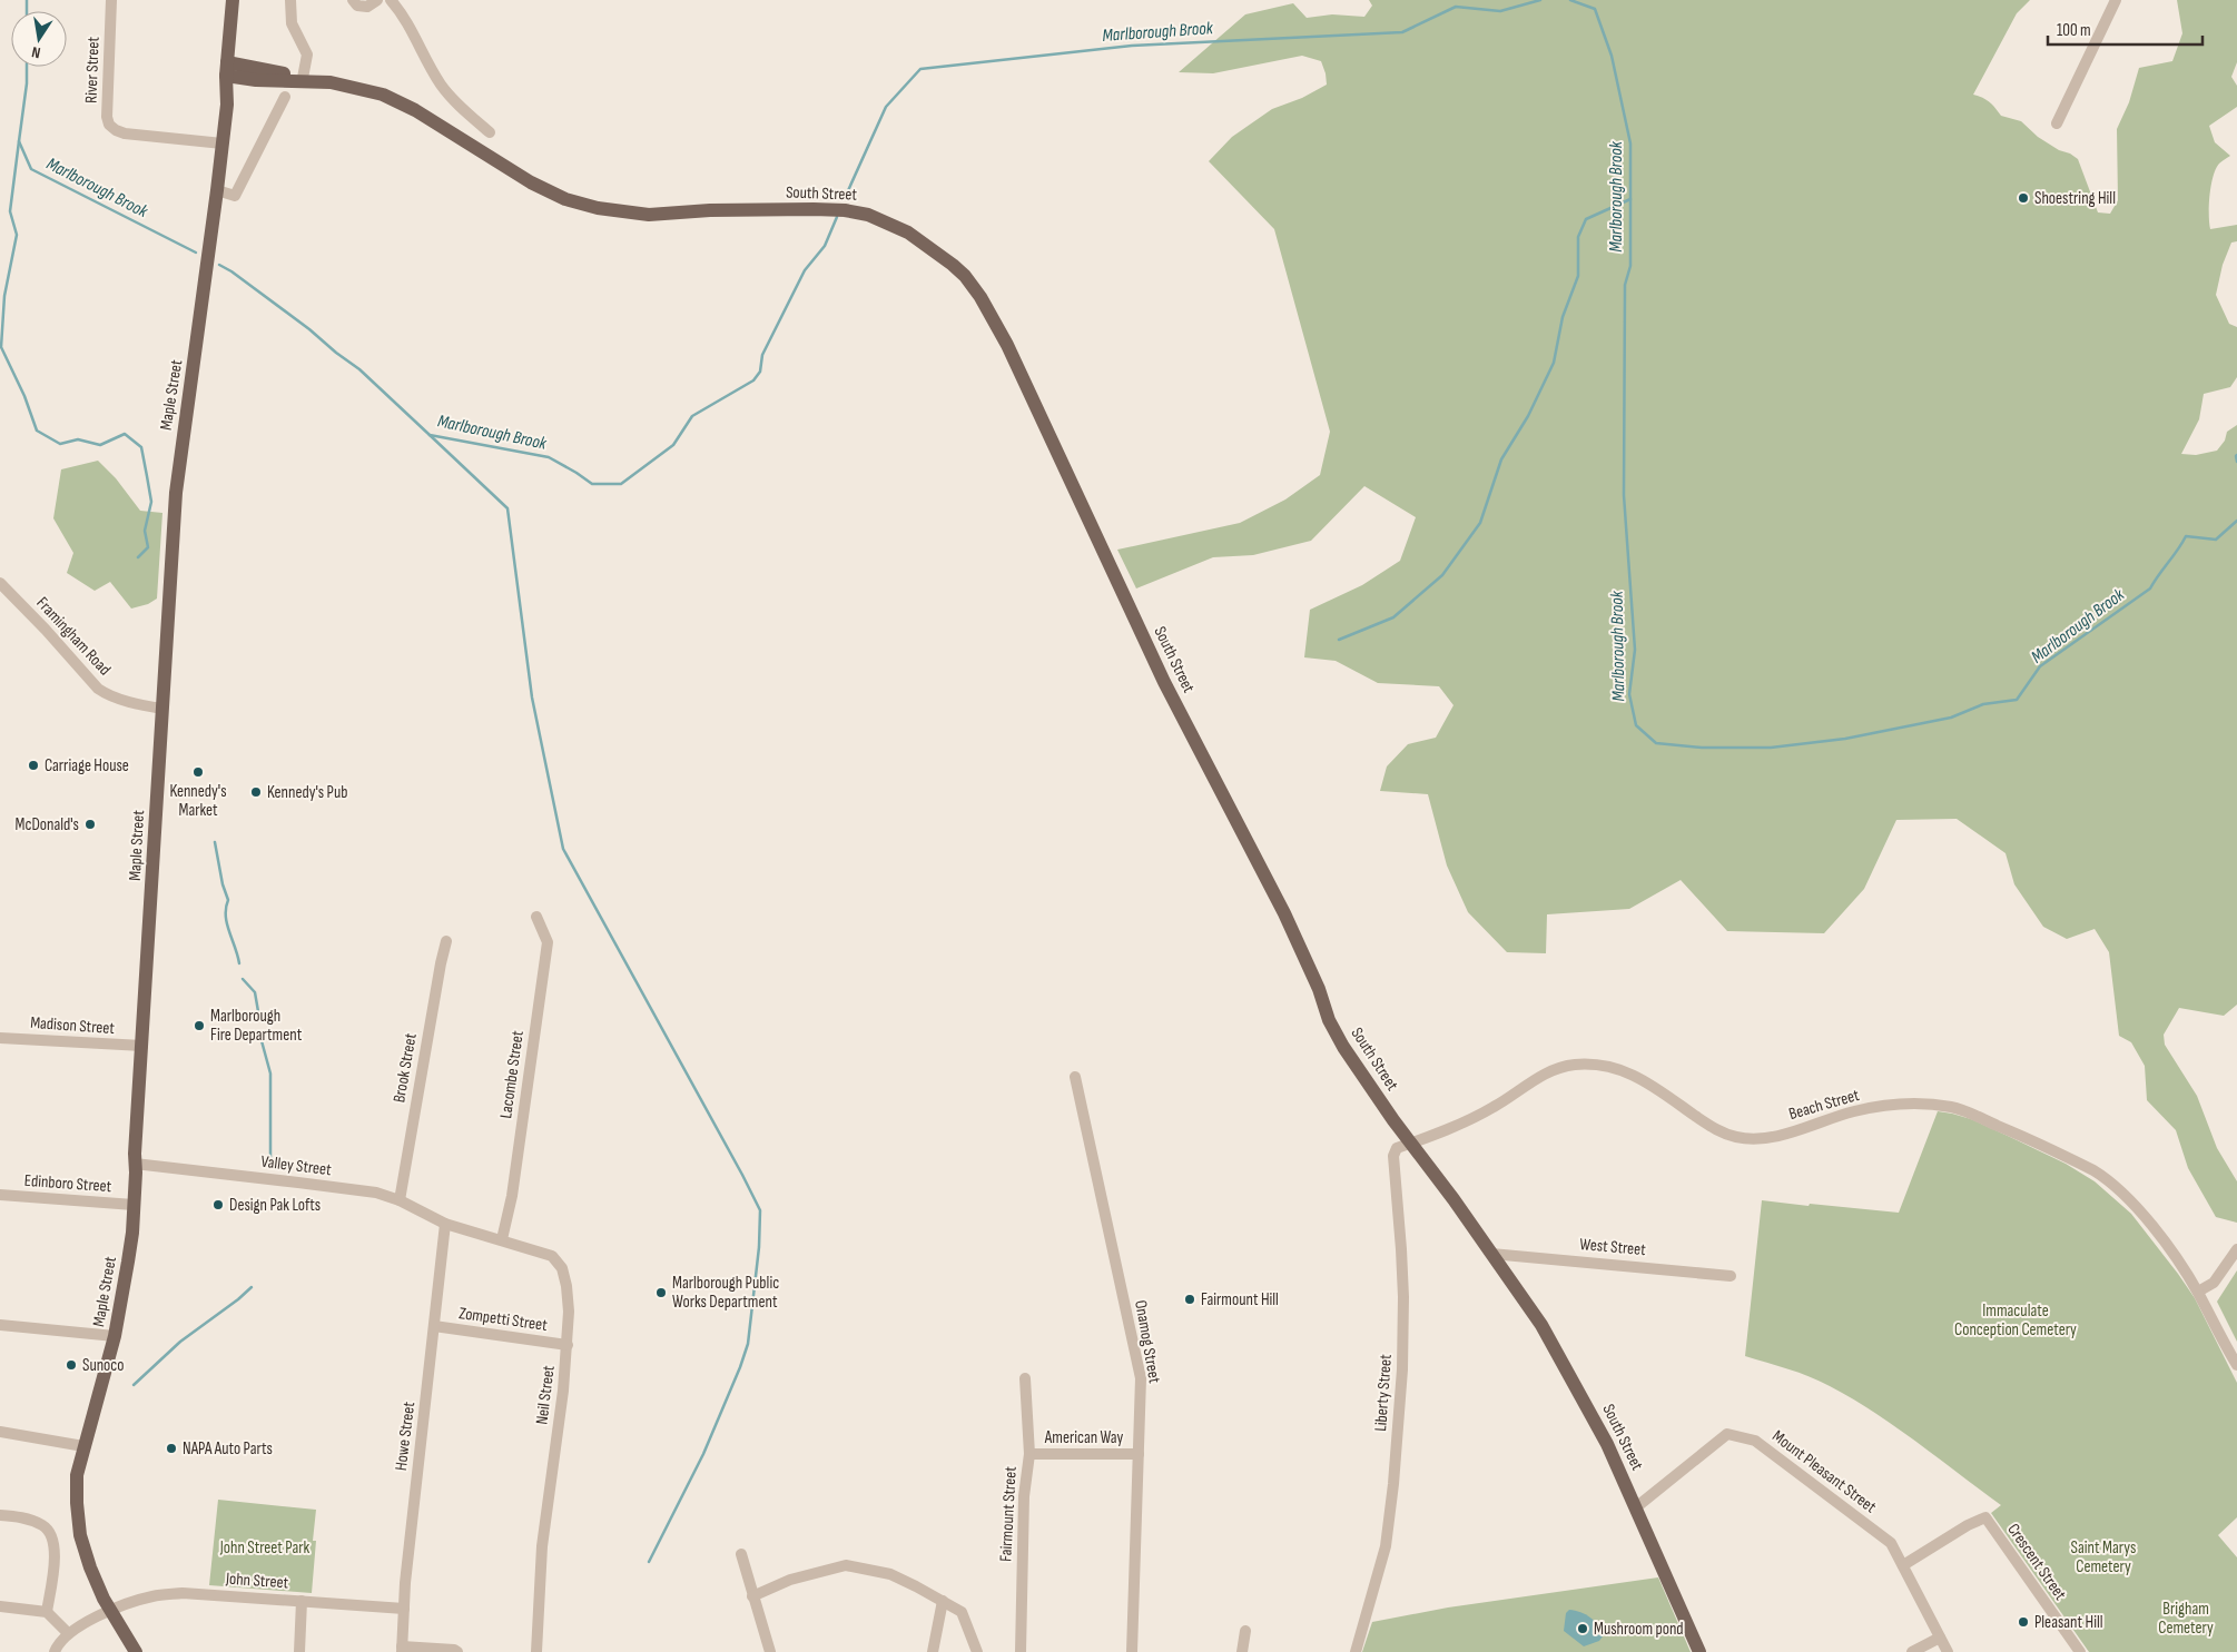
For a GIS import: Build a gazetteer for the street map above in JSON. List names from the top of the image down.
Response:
{
  "streets": {
    "main road": ["South Street", "Maple Street"],
    "street": [
      "River Street",
      "Framingham Road",
      "Madison Street",
      "Brook Street",
      "Lacombe Street",
      "Beach Street",
      "Valley Street",
      "Edinboro Street",
      "West Street",
      "Zompetti Street",
      "Onamog Street",
      "Liberty Street",
      "Neil Street",
      "Howe Street",
      "American Way",
      "Mount Pleasant Street",
      "Fairmount Street",
      "Crescent Street",
      "John Street"
    ]
  },
  "crossings": [
    ["River Street", "Maple Street"],
    ["South Street", "Maple Street"],
    ["South Street", "Beach Street"],
    ["South Street", "West Street"],
    ["South Street", "Liberty Street"],
    ["South Street", "Mount Pleasant Street"],
    ["Maple Street", "Framingham Road"],
    ["Maple Street", "Madison Street"],
    ["Maple Street", "Valley Street"],
    ["Maple Street", "Edinboro Street"],
    ["Maple Street", "John Street"],
    ["Brook Street", "Valley Street"],
    ["Lacombe Street", "Neil Street"],
    ["Beach Street", "Liberty Street"],
    ["Valley Street", "Neil Street"],
    ["Valley Street", "Howe Street"],
    ["Zompetti Street", "Neil Street"],
    ["Zompetti Street", "Howe Street"],
    ["Onamog Street", "American Way"],
    ["Neil Street", "Howe Street"],
    ["Howe Street", "John Street"],
    ["American Way", "Fairmount Street"],
    ["Mount Pleasant Street", "Crescent Street"]
  ],
  "water": ["Marlborough Brook"],
  "parks": [
    "Immaculate Conception Cemetery",
    "John Street Park",
    "Saint Marys Cemetery",
    "Brigham Cemetery"
  ],
  "places": [
    "Shoestring Hill",
    "Carriage House",
    "Kennedy's Market",
    "Kennedy's Pub",
    "McDonald's",
    "Marlborough Fire Department",
    "Design Pak Lofts",
    "Marlborough Public Works Department",
    "Fairmount Hill",
    "Sunoco",
    "NAPA Auto Parts",
    "Pleasant Hill",
    "Mushroom pond"
  ],
  "scale_bar": "100 m",
  "north": "bottom"
}
